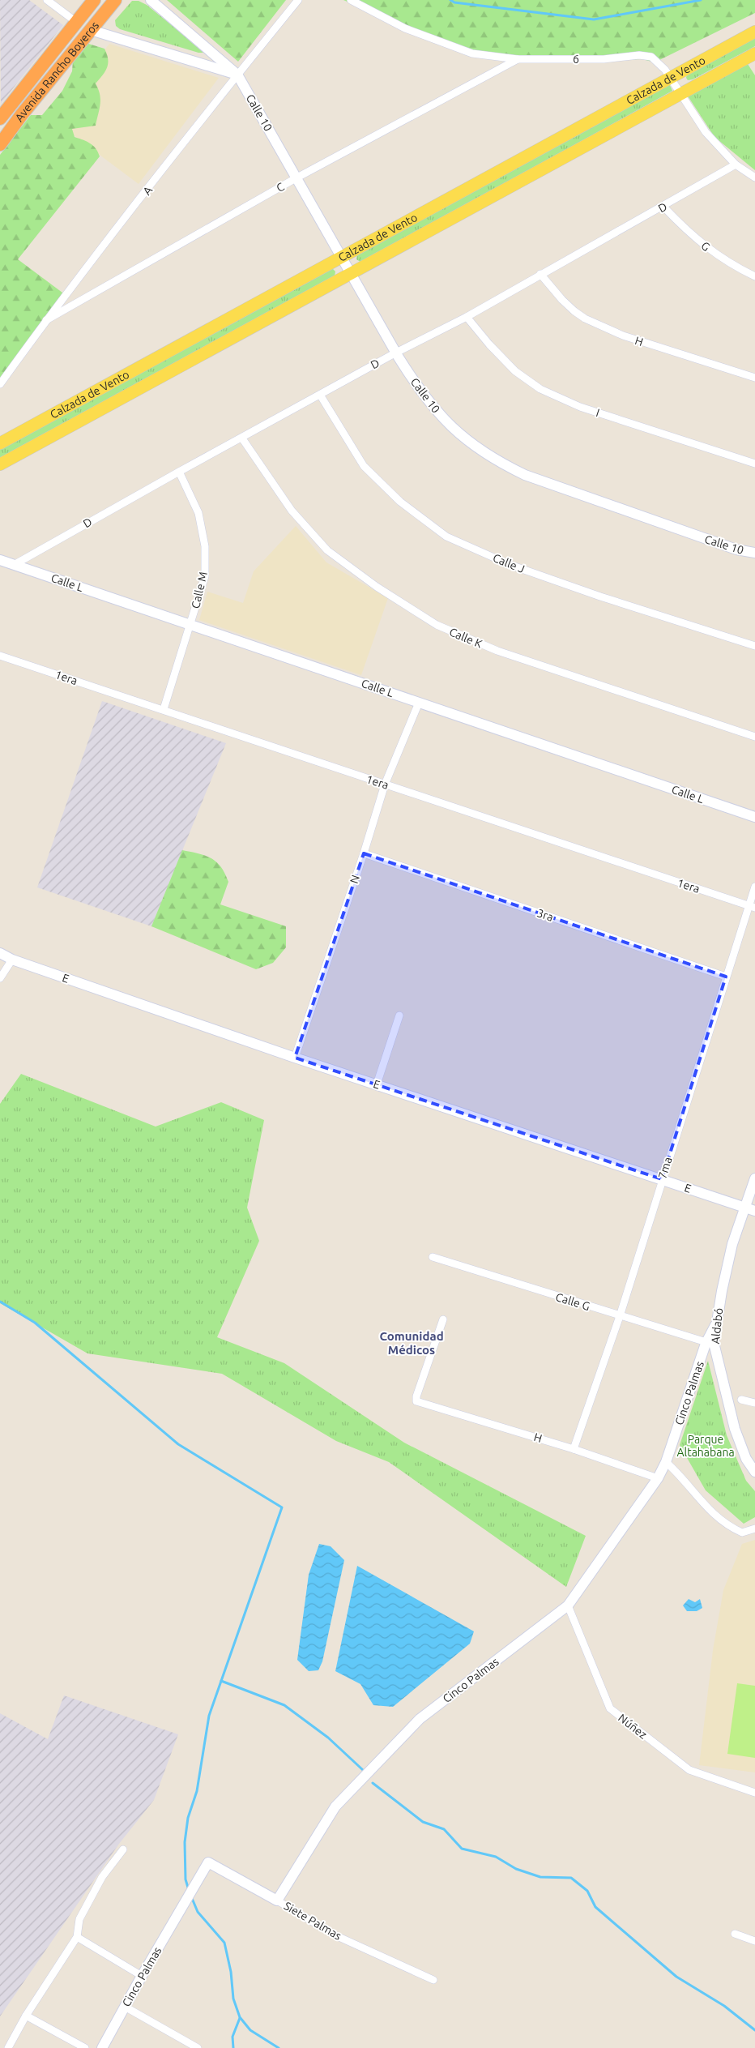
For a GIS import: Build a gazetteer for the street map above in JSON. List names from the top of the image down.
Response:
{
  "streets": {
    "highway": ["Avenida Rancho Boyeros"],
    "main road": ["Calzada de Vento"],
    "street": [
      "6",
      "Calle 10",
      "C",
      "A",
      "D",
      "G",
      "H",
      "I",
      "Calle J",
      "Calle L",
      "Calle M",
      "Calle K",
      "1era",
      "N",
      "3ra",
      "E",
      "7ma",
      "Calle G",
      "Aldabó",
      "Cinco Palmas",
      "Núñez",
      "Siete Palmas"
    ]
  },
  "crossings": [
    ["6", "Calzada de Vento"],
    ["6", "C"],
    ["6", "D"],
    ["Calzada de Vento", "Calle 10"],
    ["Calle 10", "C"],
    ["Calle 10", "A"],
    ["Calle 10", "D"],
    ["C", "A"],
    ["D", "G"],
    ["D", "H"],
    ["D", "I"],
    ["D", "Calle J"],
    ["D", "Calle L"],
    ["D", "Calle M"],
    ["D", "Calle K"],
    ["H", "7ma"],
    ["H", "Cinco Palmas"],
    ["Calle L", "Calle M"],
    ["Calle L", "N"],
    ["Calle M", "1era"],
    ["1era", "N"],
    ["1era", "7ma"],
    ["N", "3ra"],
    ["N", "E"],
    ["3ra", "7ma"],
    ["E", "7ma"],
    ["E", "Aldabó"],
    ["7ma", "Calle G"],
    ["Calle G", "Aldabó"],
    ["Calle G", "Cinco Palmas"],
    ["Aldabó", "Cinco Palmas"],
    ["Cinco Palmas", "Núñez"],
    ["Cinco Palmas", "Siete Palmas"]
  ],
  "districts": ["Comunidad Médicos"],
  "parks": ["Parque Altahabana"]
}
